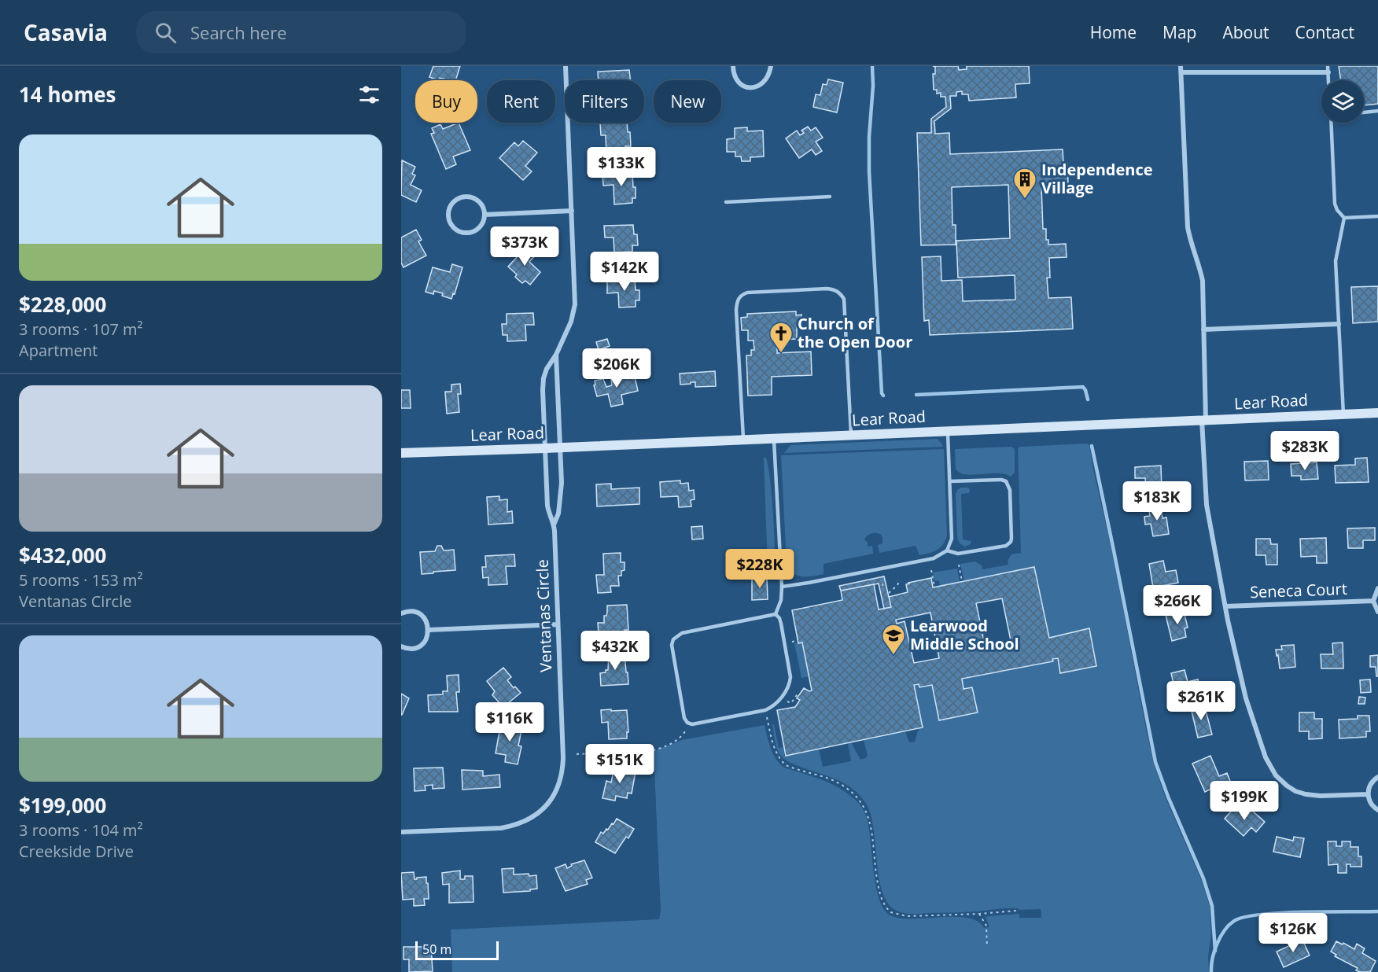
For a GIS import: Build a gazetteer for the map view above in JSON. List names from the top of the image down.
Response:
{
  "streets": {
    "street": ["Lear Road", "Seneca Court", "Ventanas Circle"]
  },
  "crossings": [
    ["Lear Road", "Ventanas Circle"]
  ],
  "places": {
    "building": ["Independence Village"],
    "church": ["Church of the Open Door"],
    "school or university": ["Learwood Middle School"]
  },
  "scale_bar": "50 m",
  "page": {
    "header": "Casavia",
    "search": "Search here",
    "nav": [
      "Home",
      "Map",
      "About",
      "Contact"
    ],
    "heading": "14 homes",
    "chip": [
      "Buy",
      "Rent",
      "Filters",
      "New"
    ],
    "list": [
      {
        "name": "$228,000",
        "note": "3 rooms · 107 m² · Apartment"
      },
      {
        "name": "$432,000",
        "note": "5 rooms · 153 m² · Ventanas Circle"
      },
      {
        "name": "$199,000",
        "note": "3 rooms · 104 m² · Creekside Drive"
      }
    ],
    "price": [
      "$133K",
      "$373K",
      "$142K",
      "$206K",
      "$283K",
      "$183K",
      "$228K",
      "$266K",
      "$432K",
      "$261K",
      "$116K",
      "$151K",
      "$199K",
      "$126K"
    ],
    "scale": "50 m"
  }
}
